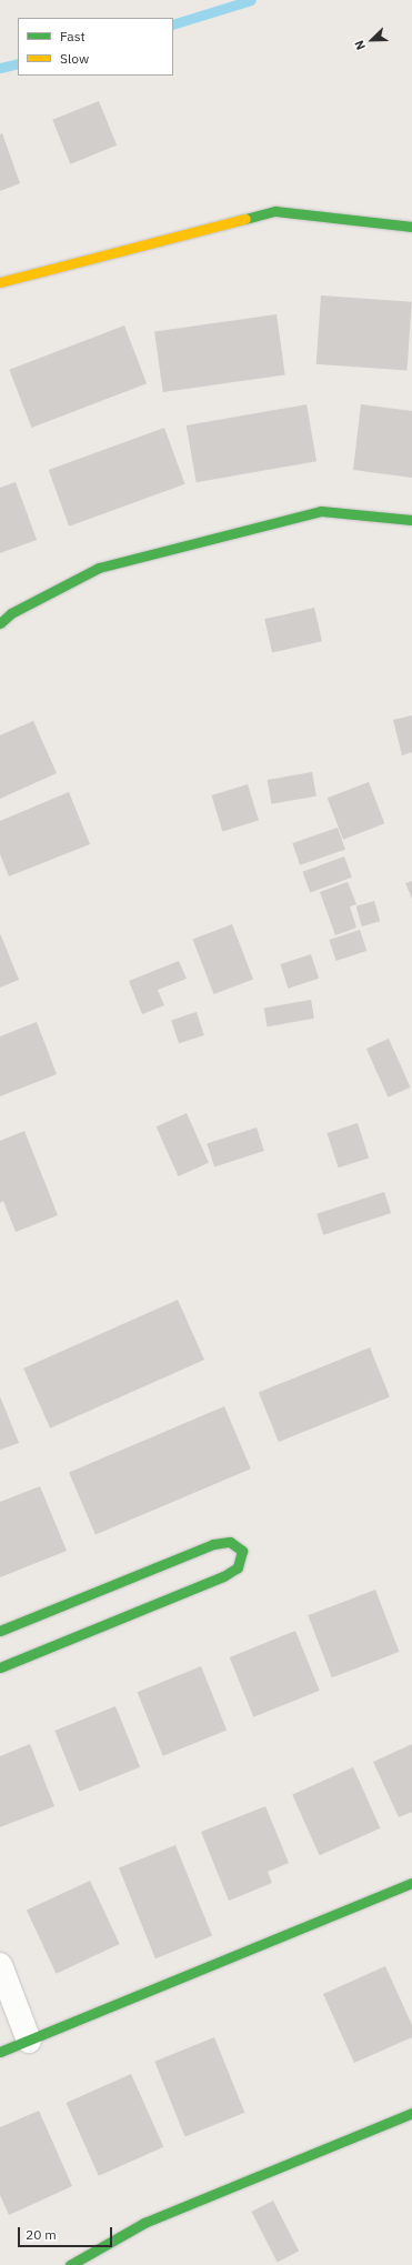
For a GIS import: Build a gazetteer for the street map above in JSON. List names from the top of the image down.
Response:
{
  "legend": ["Fast", "Slow"],
  "scale_bar": "20 m",
  "north": "bottom left"
}
